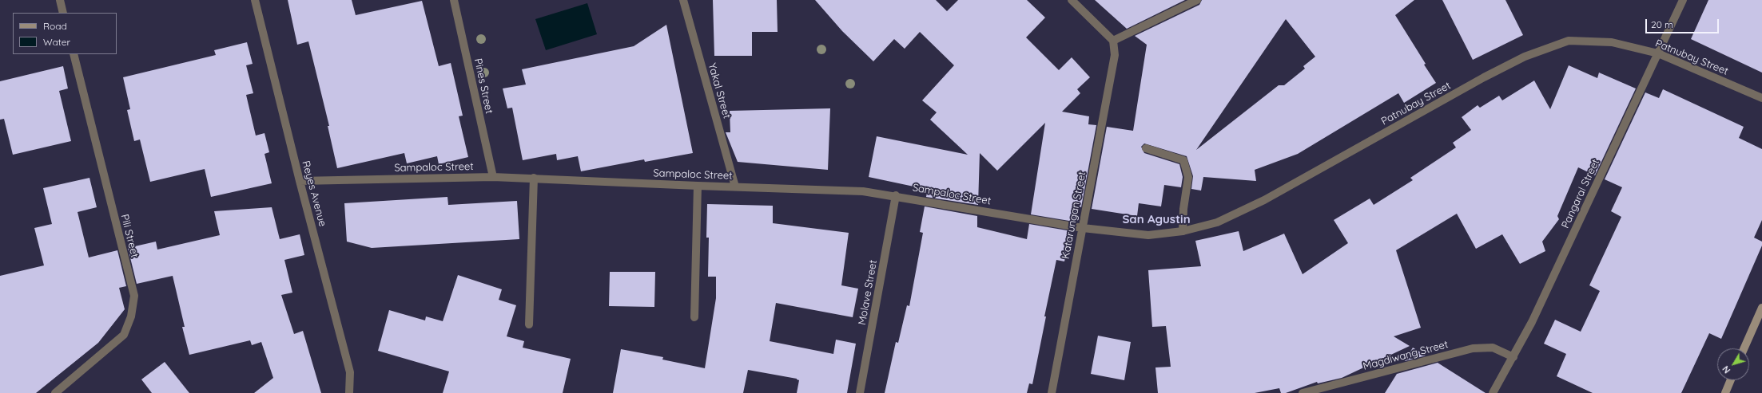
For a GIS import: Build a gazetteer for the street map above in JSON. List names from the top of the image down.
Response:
{
  "streets": {
    "street": [
      "Patnubay Street",
      "Pines Street",
      "Yakal Street",
      "Sampaloc Street",
      "Reyes Avenue",
      "Pangaral Street",
      "Katarungan Street",
      "Pili Street",
      "Molave Street",
      "Magdiwang Street"
    ]
  },
  "crossings": [
    ["Patnubay Street", "Sampaloc Street"],
    ["Patnubay Street", "Pangaral Street"],
    ["Patnubay Street", "Katarungan Street"],
    ["Pines Street", "Sampaloc Street"],
    ["Yakal Street", "Sampaloc Street"],
    ["Sampaloc Street", "Reyes Avenue"],
    ["Sampaloc Street", "Katarungan Street"],
    ["Sampaloc Street", "Molave Street"],
    ["Pangaral Street", "Magdiwang Street"]
  ],
  "districts": ["San Agustin"],
  "legend": ["Road", "Water"],
  "scale_bar": "20 m",
  "north": "bottom left"
}
